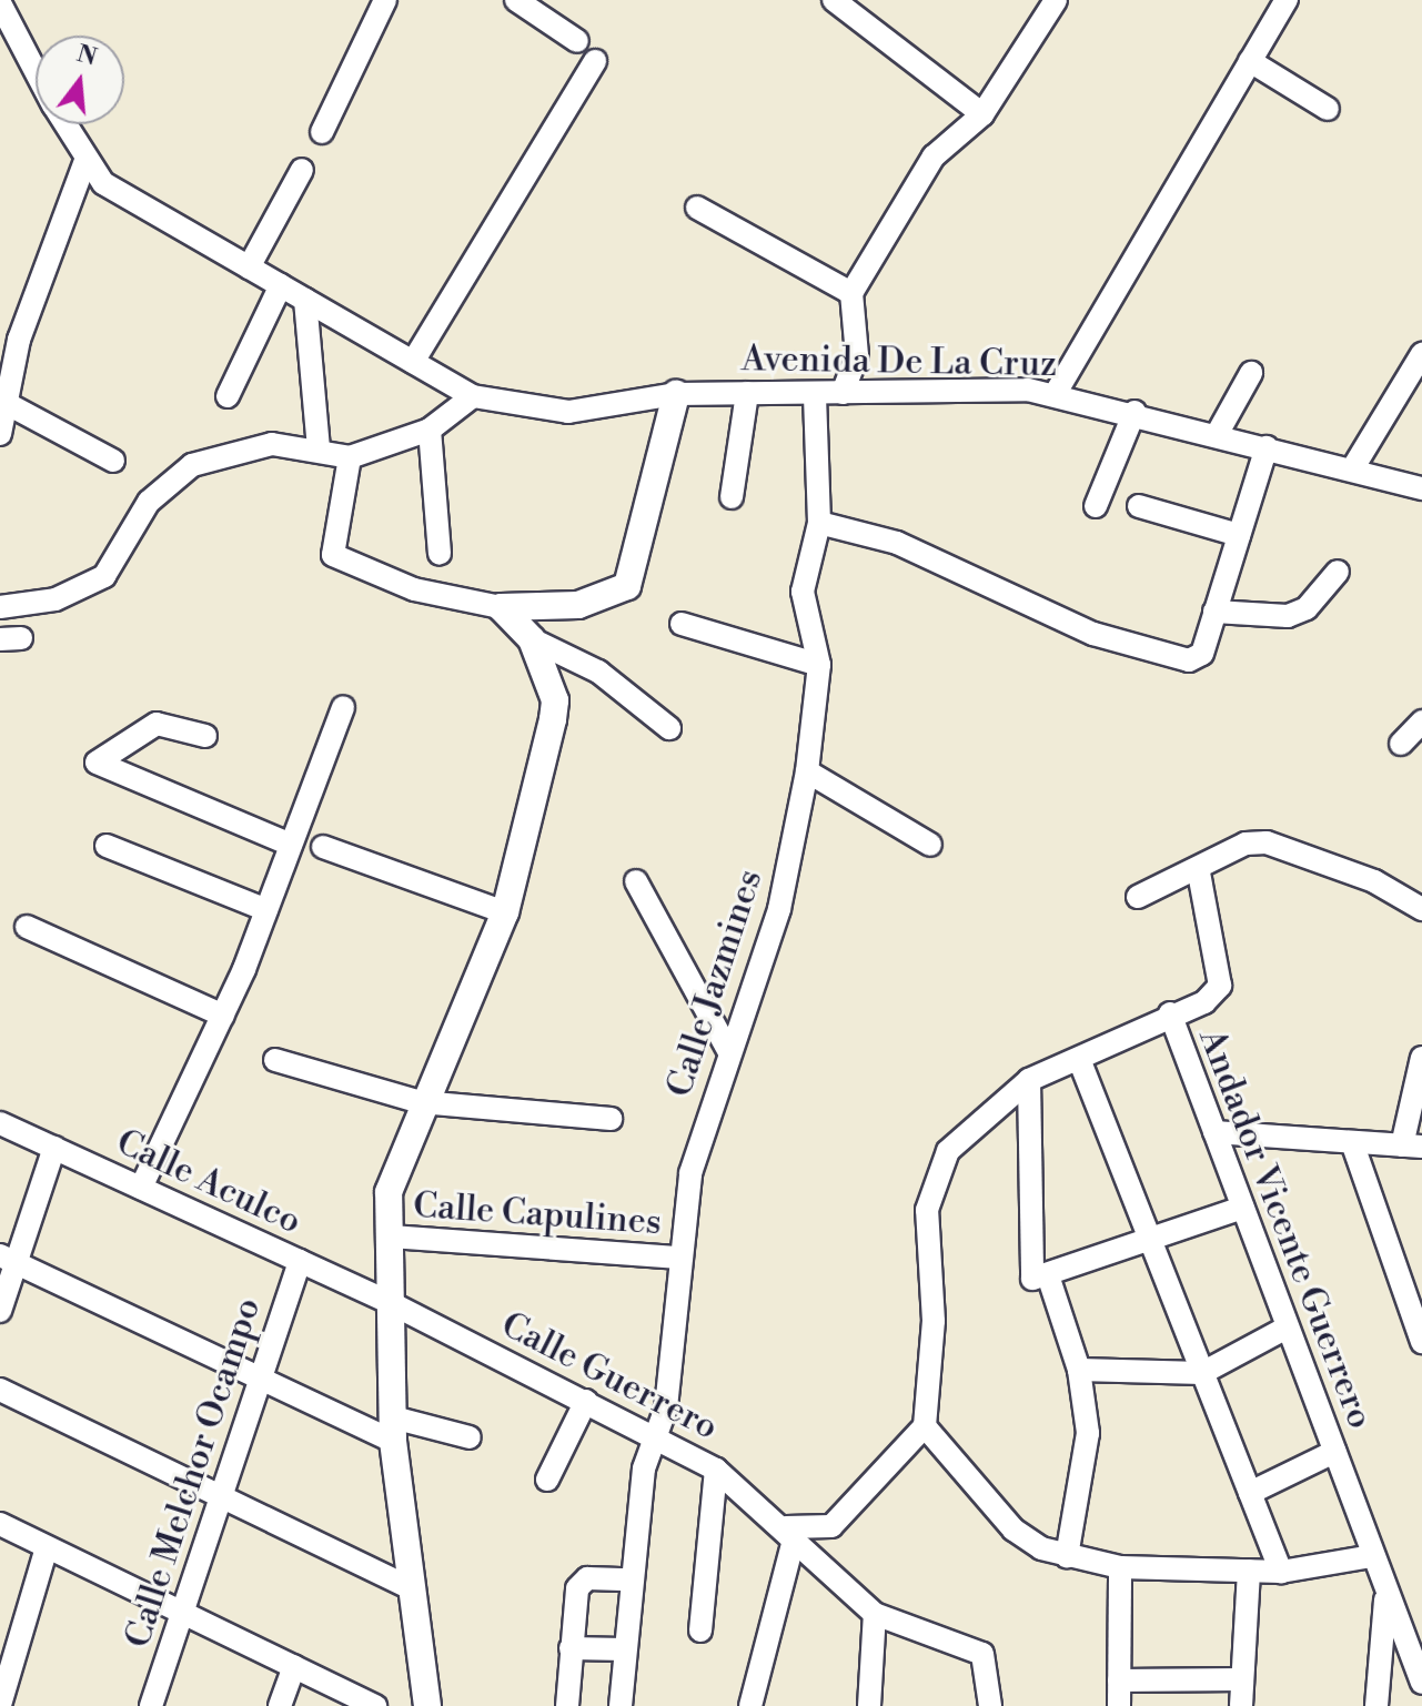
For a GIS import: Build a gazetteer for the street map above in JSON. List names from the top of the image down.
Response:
{
  "streets": {
    "street": [
      "Avenida De La Cruz",
      "Calle Jazmines",
      "Calle Aculco",
      "Calle Capulines",
      "Andador Vicente Guerrero",
      "Calle Guerrero",
      "Calle Melchor Ocampo"
    ]
  },
  "crossings": [
    ["Avenida De La Cruz", "Calle Jazmines"],
    ["Calle Jazmines", "Calle Capulines"],
    ["Calle Jazmines", "Calle Guerrero"],
    ["Calle Aculco", "Calle Guerrero"],
    ["Calle Aculco", "Calle Melchor Ocampo"]
  ],
  "north": "top"
}
